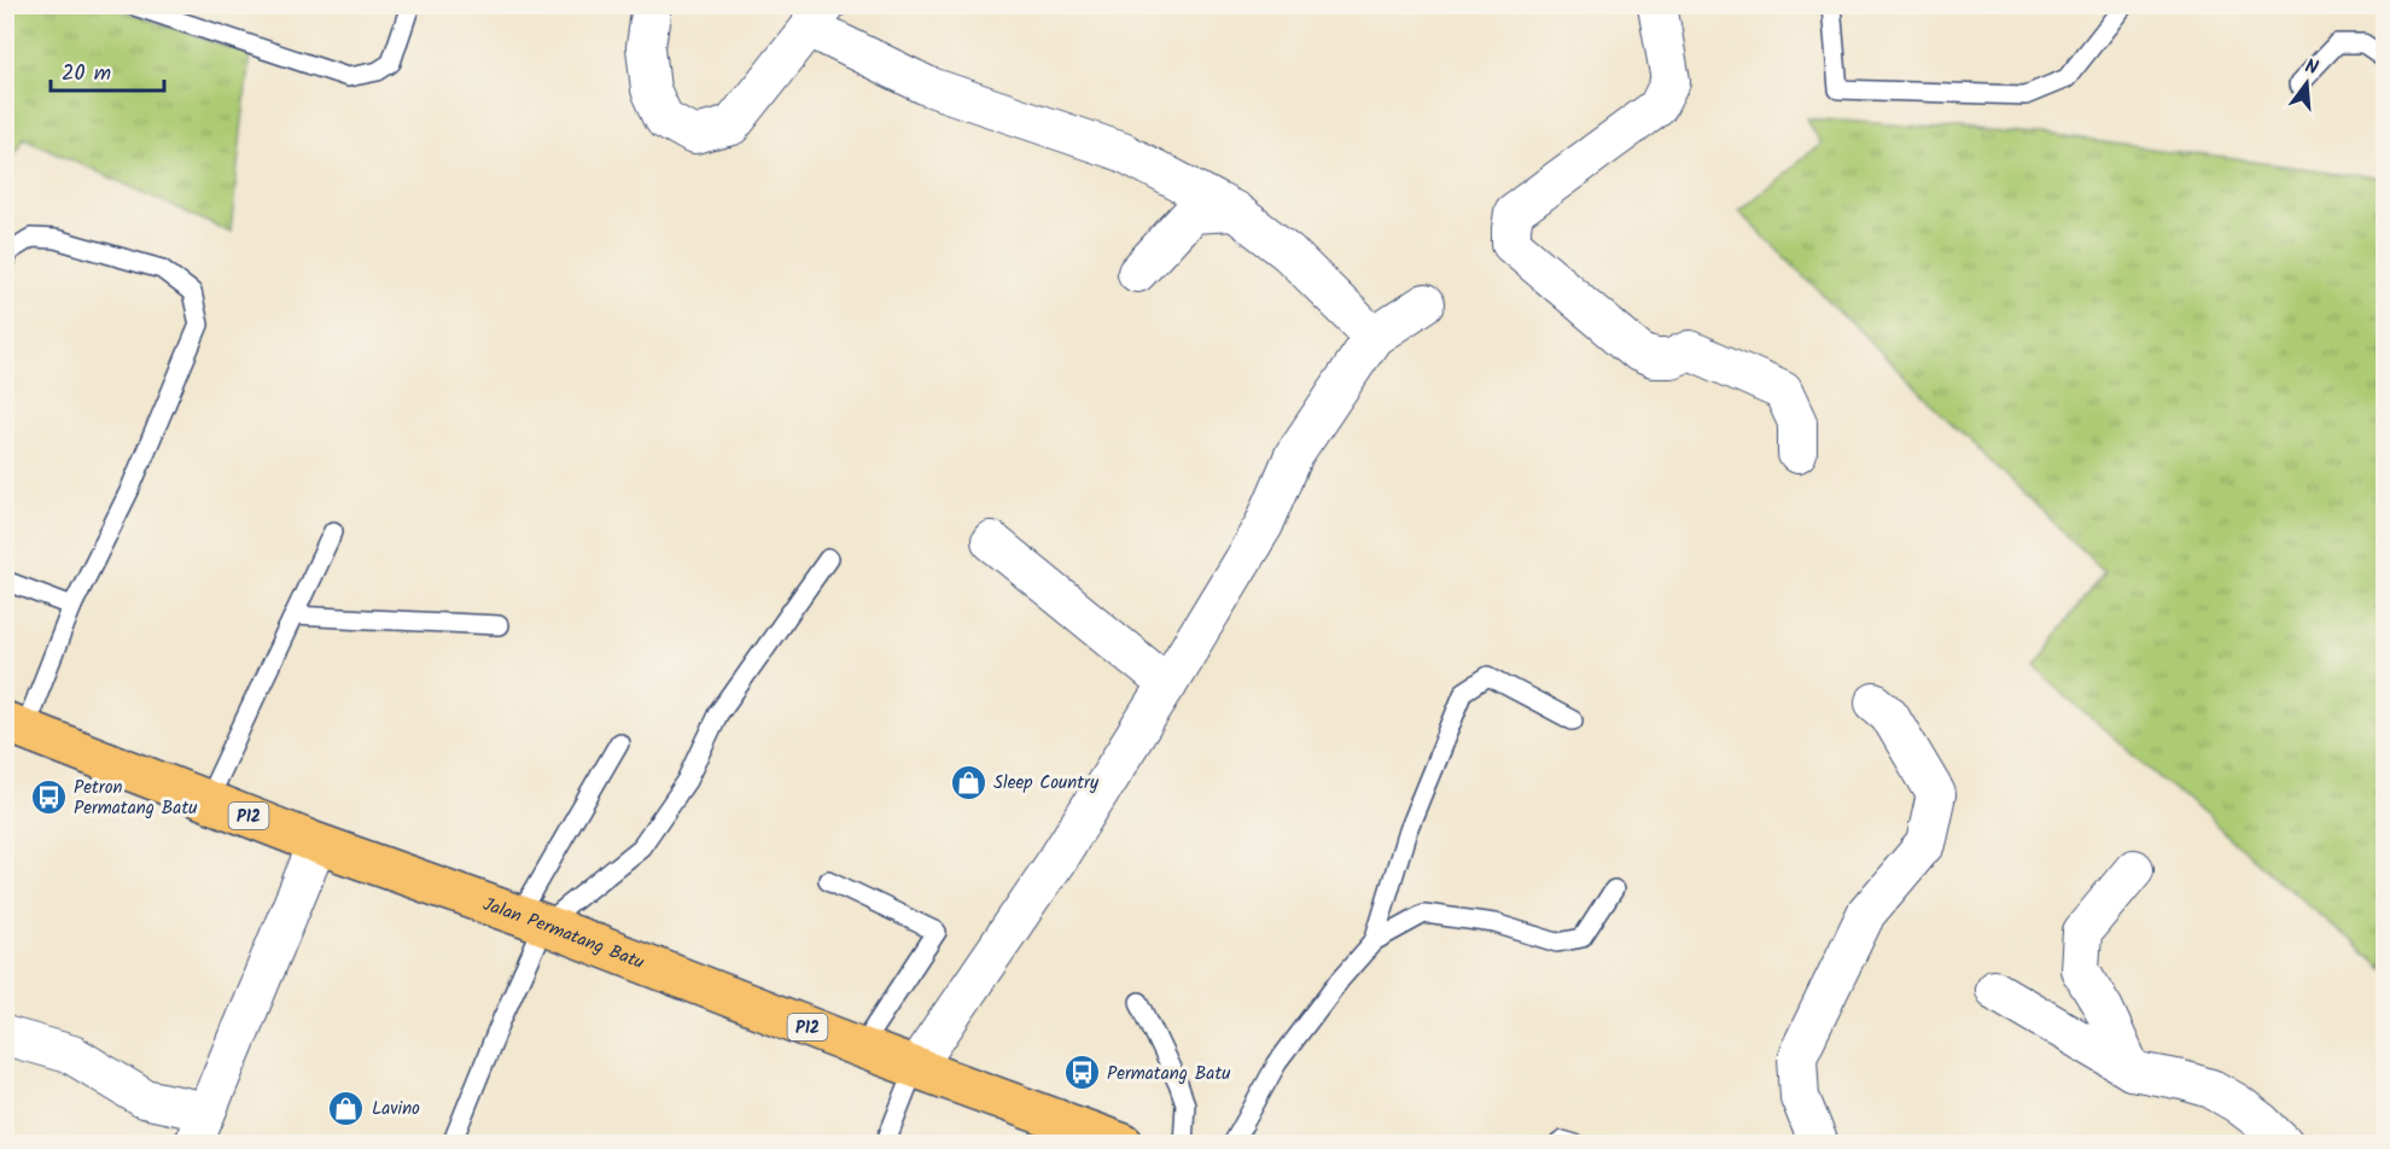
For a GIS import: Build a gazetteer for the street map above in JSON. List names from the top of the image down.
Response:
{
  "streets": {
    "main road": ["P12", "Jalan Permatang Batu"]
  },
  "places": {
    "shop": ["Sleep Country", "Lavino"],
    "bus stop": ["Petron Permatang Batu", "Permatang Batu"]
  },
  "scale_bar": "20 m",
  "north": "top"
}
